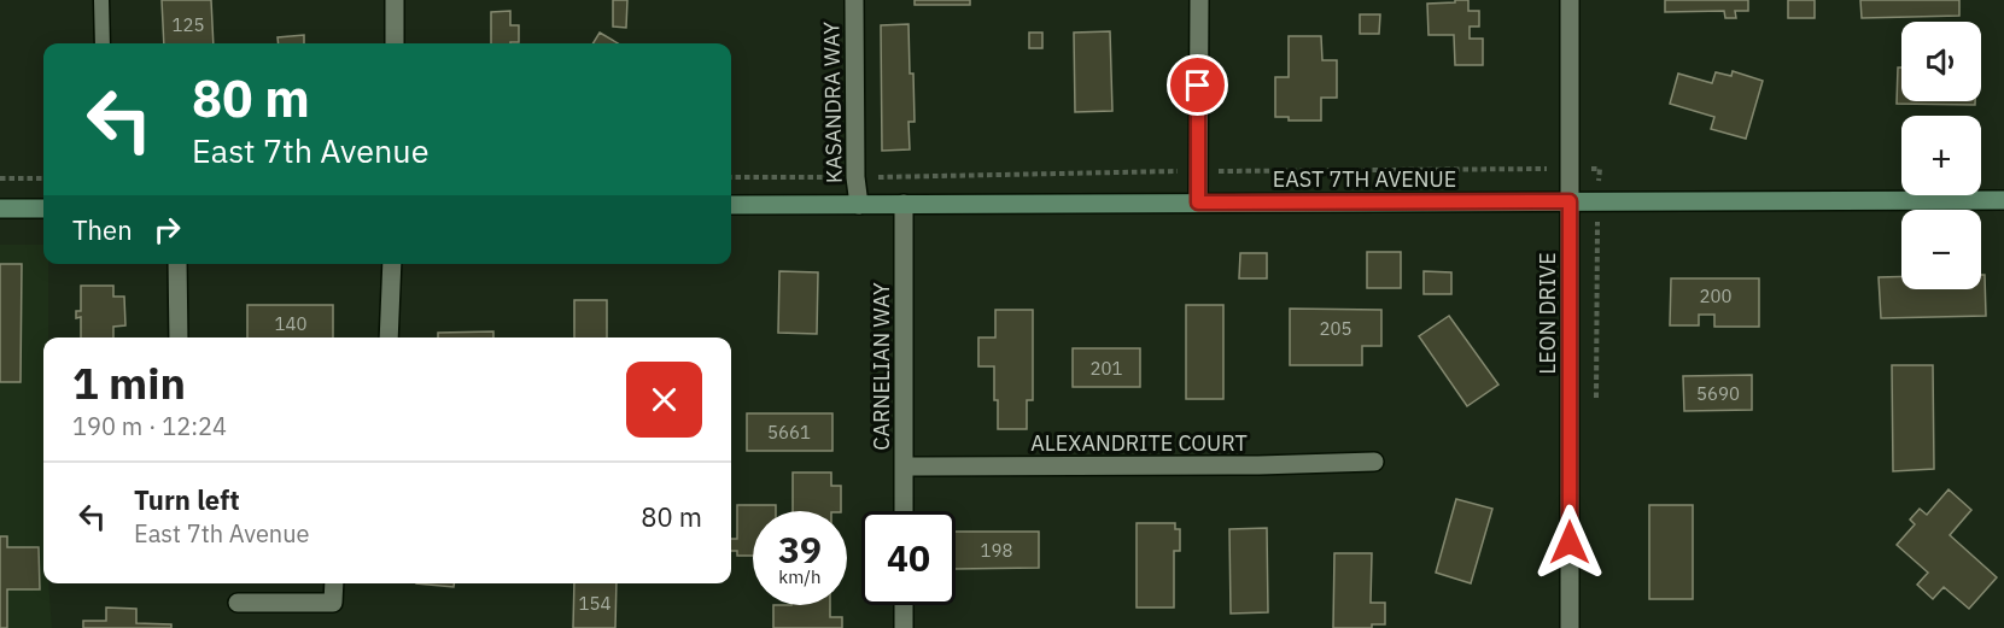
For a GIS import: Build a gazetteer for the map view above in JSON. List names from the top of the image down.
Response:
{
  "streets": {
    "main road": ["EAST 7TH AVENUE"],
    "street": [
      "KASANDRA WAY",
      "LEON DRIVE",
      "CARNELIAN WAY",
      "ALEXANDRITE COURT"
    ]
  },
  "crossings": [
    ["KASANDRA WAY", "EAST 7TH AVENUE"],
    ["EAST 7TH AVENUE", "LEON DRIVE"],
    ["EAST 7TH AVENUE", "CARNELIAN WAY"],
    ["CARNELIAN WAY", "ALEXANDRITE COURT"]
  ],
  "house_numbers": [
    "125",
    "200",
    "140",
    "205",
    "201",
    "5690",
    "5661",
    "198",
    "154"
  ],
  "page": {
    "map_buttons": ["+", "−"],
    "turn": ["80 m", "East 7th Avenue"],
    "then": "Then",
    "heading": ["1 min", "190 m · 12:24"],
    "list": [
      {
        "name": "Turn left",
        "note": "East 7th Avenue",
        "value": "80 m"
      }
    ],
    "speed": "39 km/h",
    "limit": "40"
  }
}
